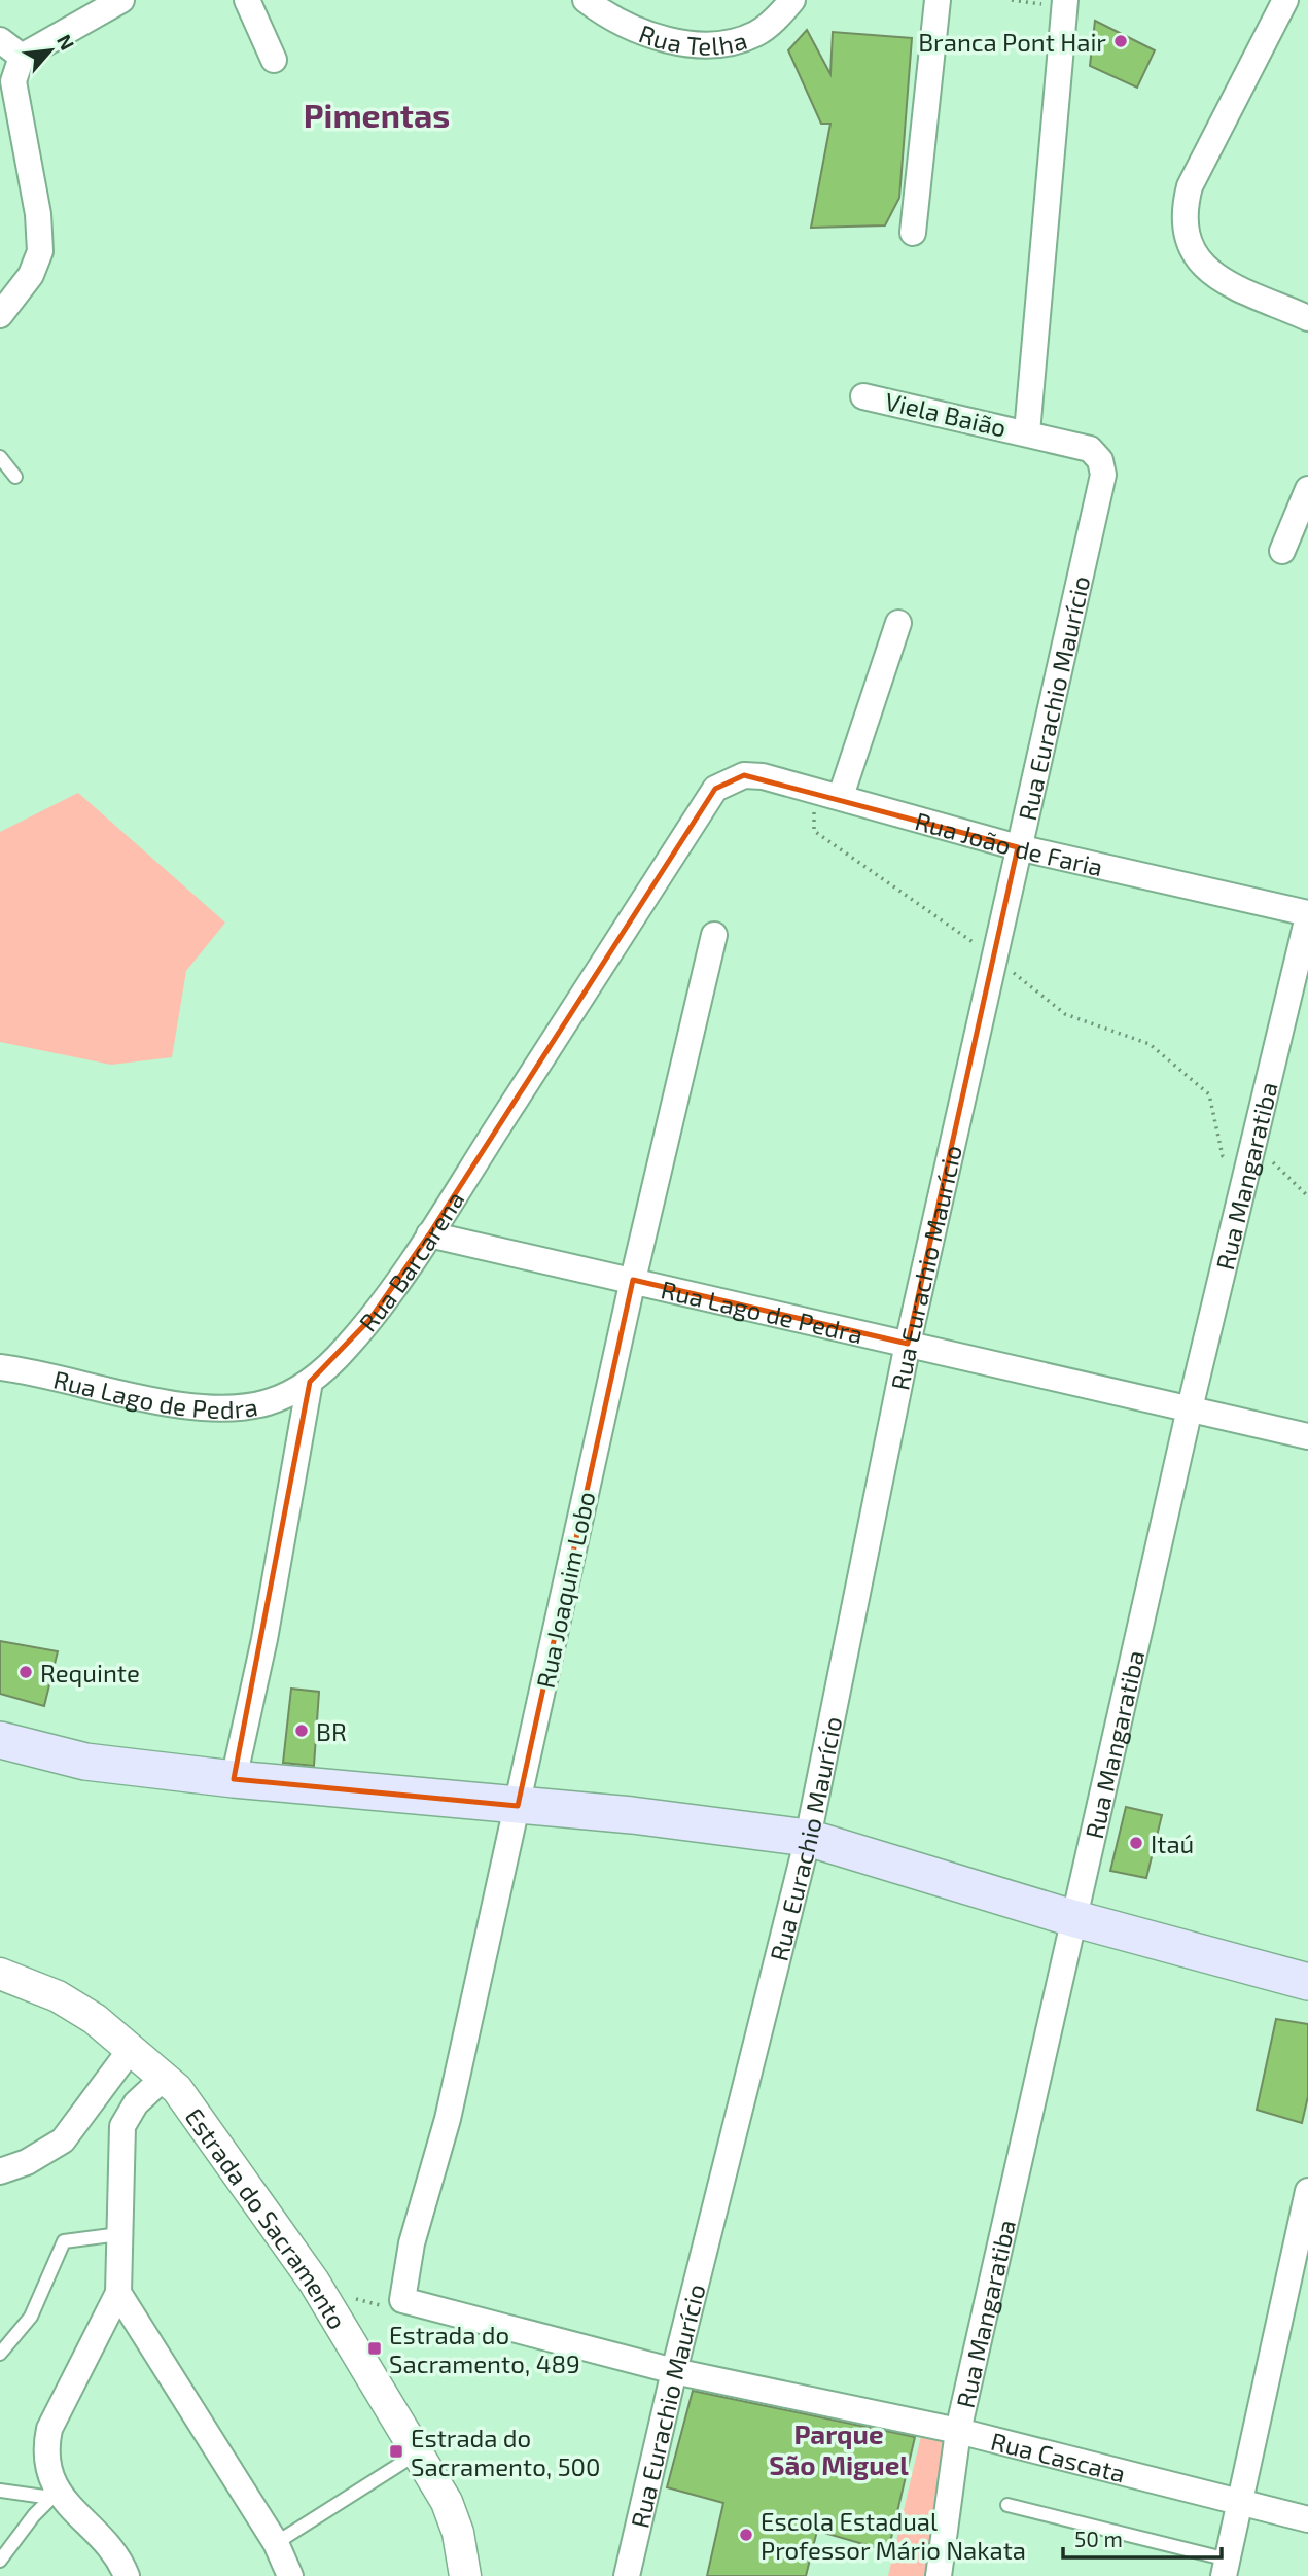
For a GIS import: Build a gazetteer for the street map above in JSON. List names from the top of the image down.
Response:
{
  "streets": {
    "street": [
      "Rua Telha",
      "Viela Baião",
      "Rua Eurachio Maurício",
      "Rua João de Faria",
      "Rua Mangaratiba",
      "Rua Barcarena",
      "Rua Lago de Pedra",
      "Rua Joaquim Lobo",
      "Estrada do Sacramento",
      "Rua Cascata"
    ]
  },
  "crossings": [
    ["Viela Baião", "Rua Eurachio Maurício"],
    ["Rua Eurachio Maurício", "Rua João de Faria"],
    ["Rua Eurachio Maurício", "Rua Lago de Pedra"],
    ["Rua Eurachio Maurício", "Rua Cascata"],
    ["Rua João de Faria", "Rua Mangaratiba"],
    ["Rua João de Faria", "Rua Barcarena"],
    ["Rua Mangaratiba", "Rua Lago de Pedra"],
    ["Rua Mangaratiba", "Rua Cascata"],
    ["Rua Barcarena", "Rua Lago de Pedra"],
    ["Rua Lago de Pedra", "Rua Joaquim Lobo"],
    ["Rua Joaquim Lobo", "Rua Cascata"]
  ],
  "districts": ["Pimentas", "Parque São Miguel"],
  "places": {
    "other": [
      "Branca Pont Hair",
      "Requinte",
      "BR",
      "Itaú",
      "Escola Estadual Professor Mário Nakata"
    ],
    "transit": ["Estrada do Sacramento, 489", "Estrada do Sacramento, 500"]
  },
  "scale_bar": "50 m",
  "north": "top right"
}
